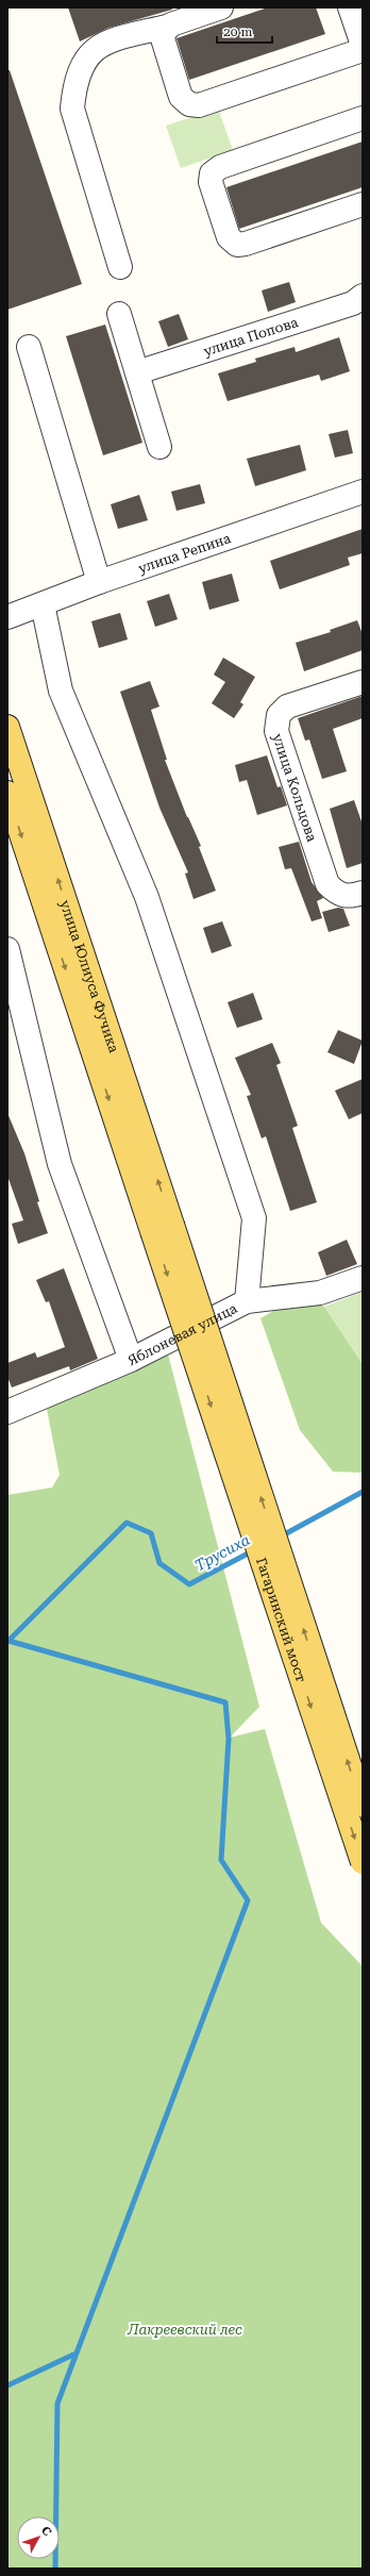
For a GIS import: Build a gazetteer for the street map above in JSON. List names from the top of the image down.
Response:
{
  "streets": {
    "main road": ["улица Юлиуса Фучика", "Гагаринский мост"],
    "street": [
      "улица Попова",
      "улица Репина",
      "улица Кольцова",
      "Яблоневая улица"
    ]
  },
  "crossings": [
    ["улица Юлиуса Фучика", "Гагаринский мост"]
  ],
  "water": ["Трусиха"],
  "parks": ["Лакреевский лес"],
  "scale_bar": "20 m",
  "north": "top right"
}
